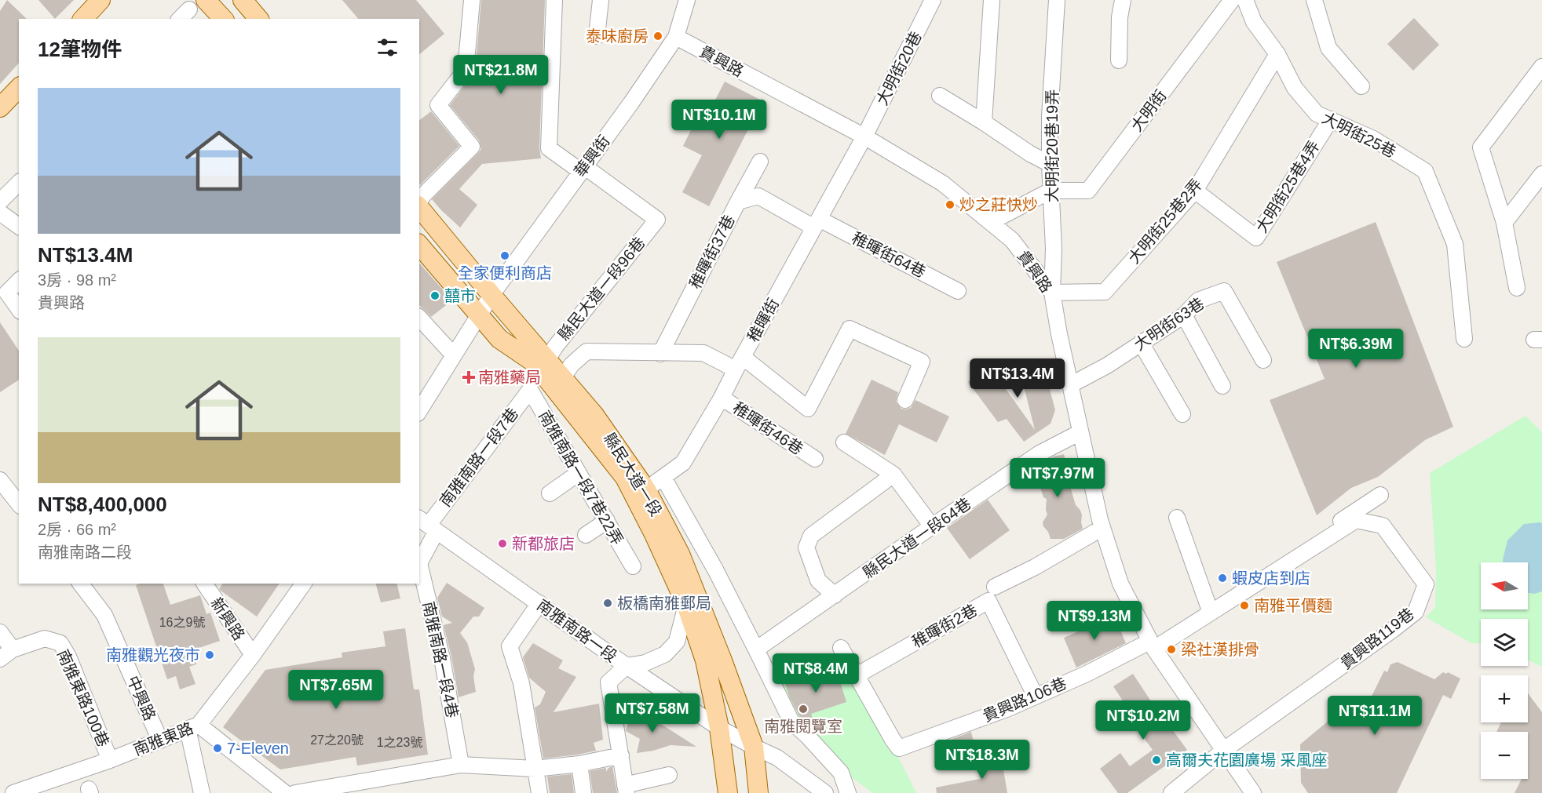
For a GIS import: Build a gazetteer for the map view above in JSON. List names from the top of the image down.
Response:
{
  "streets": {
    "main road": ["縣民大道一段"],
    "street": [
      "貴興路",
      "大明街20巷",
      "大明街",
      "大明街25巷",
      "大明街20巷19弄",
      "華興街",
      "大明街25巷4弄",
      "大明街25巷2弄",
      "稚暉街37巷",
      "稚暉街64巷",
      "縣民大道一段96巷",
      "稚暉街",
      "大明街63巷",
      "稚暉街46巷",
      "南雅南路一段7巷",
      "南雅南路一段7巷22弄",
      "縣民大道一段64巷",
      "新興路",
      "稚暉街2巷",
      "南雅南路一段",
      "貴興路119巷",
      "南雅南路一段4巷",
      "南雅東路100巷",
      "中興路",
      "貴興路106巷",
      "南雅東路"
    ]
  },
  "crossings": [
    ["貴興路", "大明街20巷"],
    ["貴興路", "大明街20巷19弄"],
    ["貴興路", "華興街"],
    ["貴興路", "大明街25巷2弄"],
    ["貴興路", "稚暉街"],
    ["貴興路", "大明街63巷"],
    ["貴興路", "縣民大道一段64巷"],
    ["貴興路", "貴興路119巷"],
    ["貴興路", "貴興路106巷"],
    ["大明街20巷", "稚暉街"],
    ["大明街", "大明街20巷19弄"],
    ["大明街25巷", "大明街25巷4弄"],
    ["大明街25巷", "大明街25巷2弄"],
    ["大明街20巷19弄", "大明街25巷2弄"],
    ["華興街", "縣民大道一段96巷"],
    ["華興街", "縣民大道一段"],
    ["大明街25巷4弄", "大明街25巷2弄"],
    ["稚暉街37巷", "稚暉街64巷"],
    ["稚暉街37巷", "稚暉街"],
    ["稚暉街64巷", "稚暉街"],
    ["縣民大道一段96巷", "縣民大道一段"],
    ["稚暉街", "稚暉街46巷"],
    ["稚暉街", "縣民大道一段"],
    ["南雅南路一段7巷", "南雅南路一段7巷22弄"],
    ["南雅南路一段7巷", "南雅南路一段"],
    ["南雅南路一段7巷", "南雅南路一段4巷"],
    ["縣民大道一段", "南雅南路一段"],
    ["新興路", "南雅東路"],
    ["稚暉街2巷", "貴興路106巷"],
    ["南雅南路一段", "南雅南路一段4巷"],
    ["貴興路119巷", "貴興路106巷"],
    ["南雅東路100巷", "南雅東路"],
    ["中興路", "南雅東路"]
  ],
  "places": {
    "other": [
      "泰味廚房",
      "炒之莊快炒",
      "全家便利商店",
      "囍市",
      "新都旅店",
      "蝦皮店到店",
      "板橋南雅郵局",
      "南雅平價麵",
      "梁社漢排骨",
      "南雅觀光夜市",
      "南雅閱覽室",
      "7-Eleven",
      "高爾夫花園廣場 采風座"
    ],
    "health": ["南雅藥局"]
  },
  "house_numbers": ["16之9號", "27之20號", "1之23號"],
  "north": "left",
  "page": {
    "heading": "12筆物件",
    "price": [
      "NT$21.8M",
      "NT$10.1M",
      "NT$6.39M",
      "NT$13.4M",
      "NT$7.97M",
      "NT$9.13M",
      "NT$8.4M",
      "NT$7.65M",
      "NT$7.58M",
      "NT$11.1M",
      "NT$10.2M",
      "NT$18.3M"
    ],
    "list": [
      {
        "name": "NT$13.4M",
        "note": "3房 · 98 m² · 貴興路"
      },
      {
        "name": "NT$8,400,000",
        "note": "2房 · 66 m² · 南雅南路二段"
      }
    ],
    "map_buttons": ["+", "−"]
  }
}
